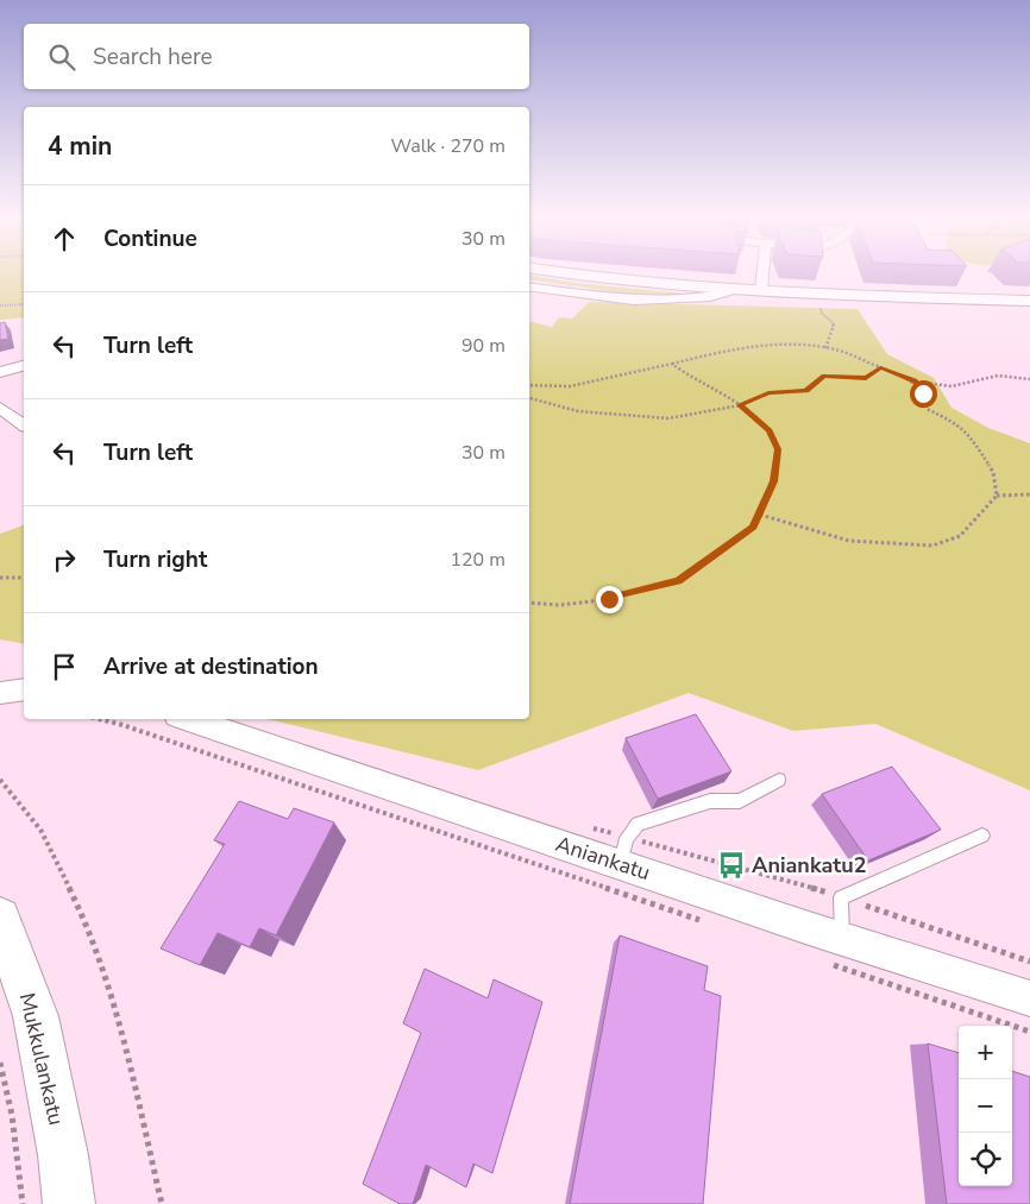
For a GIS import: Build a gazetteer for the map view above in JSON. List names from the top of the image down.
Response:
{
  "streets": {
    "street": ["Aniankatu", "Mukkulankatu"]
  },
  "places": {
    "bus stop": ["Aniankatu2"]
  },
  "page": {
    "search": "Search here",
    "heading": ["4 min", "Walk · 270 m"],
    "list": [
      ["Continue", "30 m"],
      ["Turn left", "90 m"],
      ["Turn left", "30 m"],
      ["Turn right", "120 m"],
      "Arrive at destination"
    ],
    "map_buttons": ["+", "−"]
  }
}
